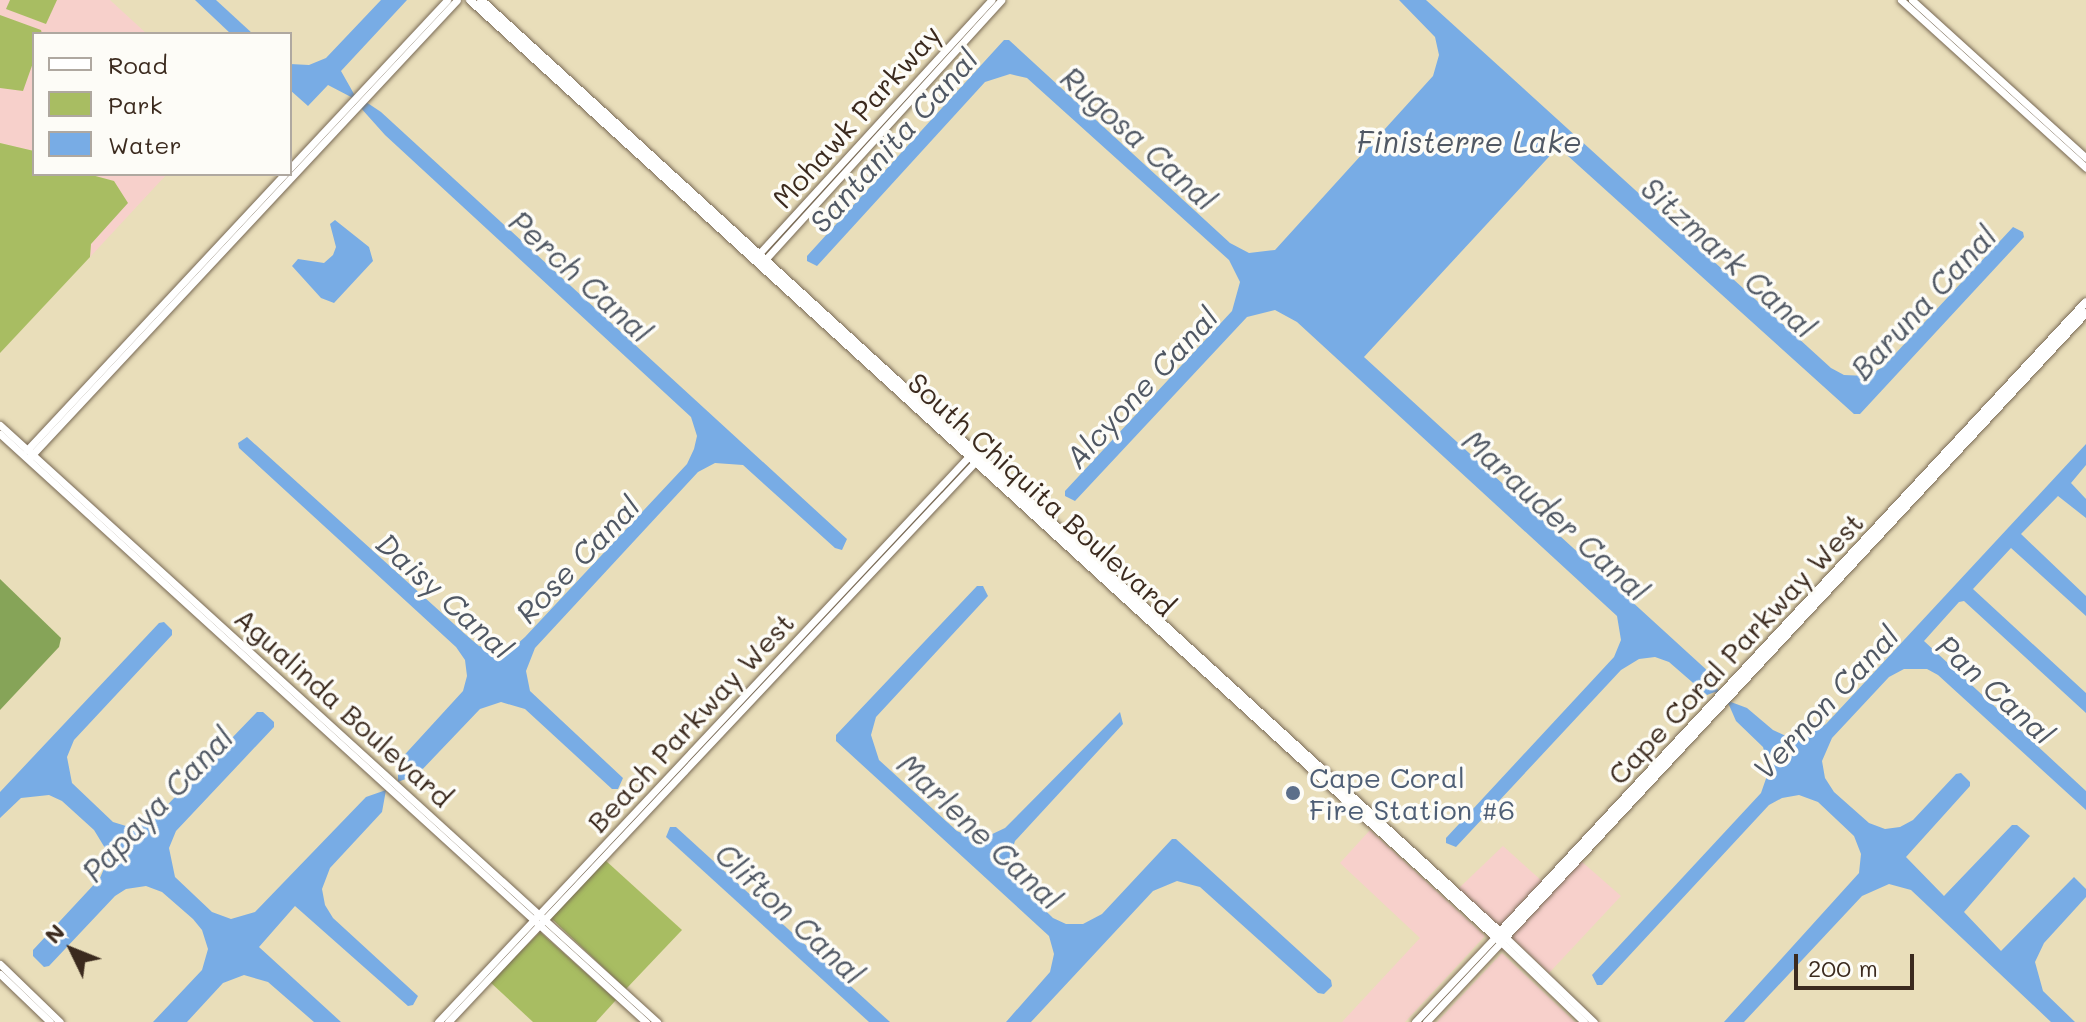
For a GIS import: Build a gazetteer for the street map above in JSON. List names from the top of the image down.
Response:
{
  "streets": {
    "main road": ["South Chiquita Boulevard", "Cape Coral Parkway West"],
    "street": ["Mohawk Parkway", "Agualinda Boulevard", "Beach Parkway West"]
  },
  "crossings": [
    ["Mohawk Parkway", "South Chiquita Boulevard"],
    ["South Chiquita Boulevard", "Cape Coral Parkway West"],
    ["South Chiquita Boulevard", "Beach Parkway West"],
    ["Agualinda Boulevard", "Beach Parkway West"]
  ],
  "water": [
    "Rugosa Canal",
    "Santanita Canal",
    "Finisterre Lake",
    "Sitzmark Canal",
    "Perch Canal",
    "Baruna Canal",
    "Alcyone Canal",
    "Marauder Canal",
    "Rose Canal",
    "Daisy Canal",
    "Pan Canal",
    "Vernon Canal",
    "Papaya Canal",
    "Marlene Canal",
    "Clifton Canal"
  ],
  "places": ["Cape Coral Fire Station #6"],
  "legend": ["Road", "Park", "Water"],
  "scale_bar": "200 m",
  "north": "top left"
}
